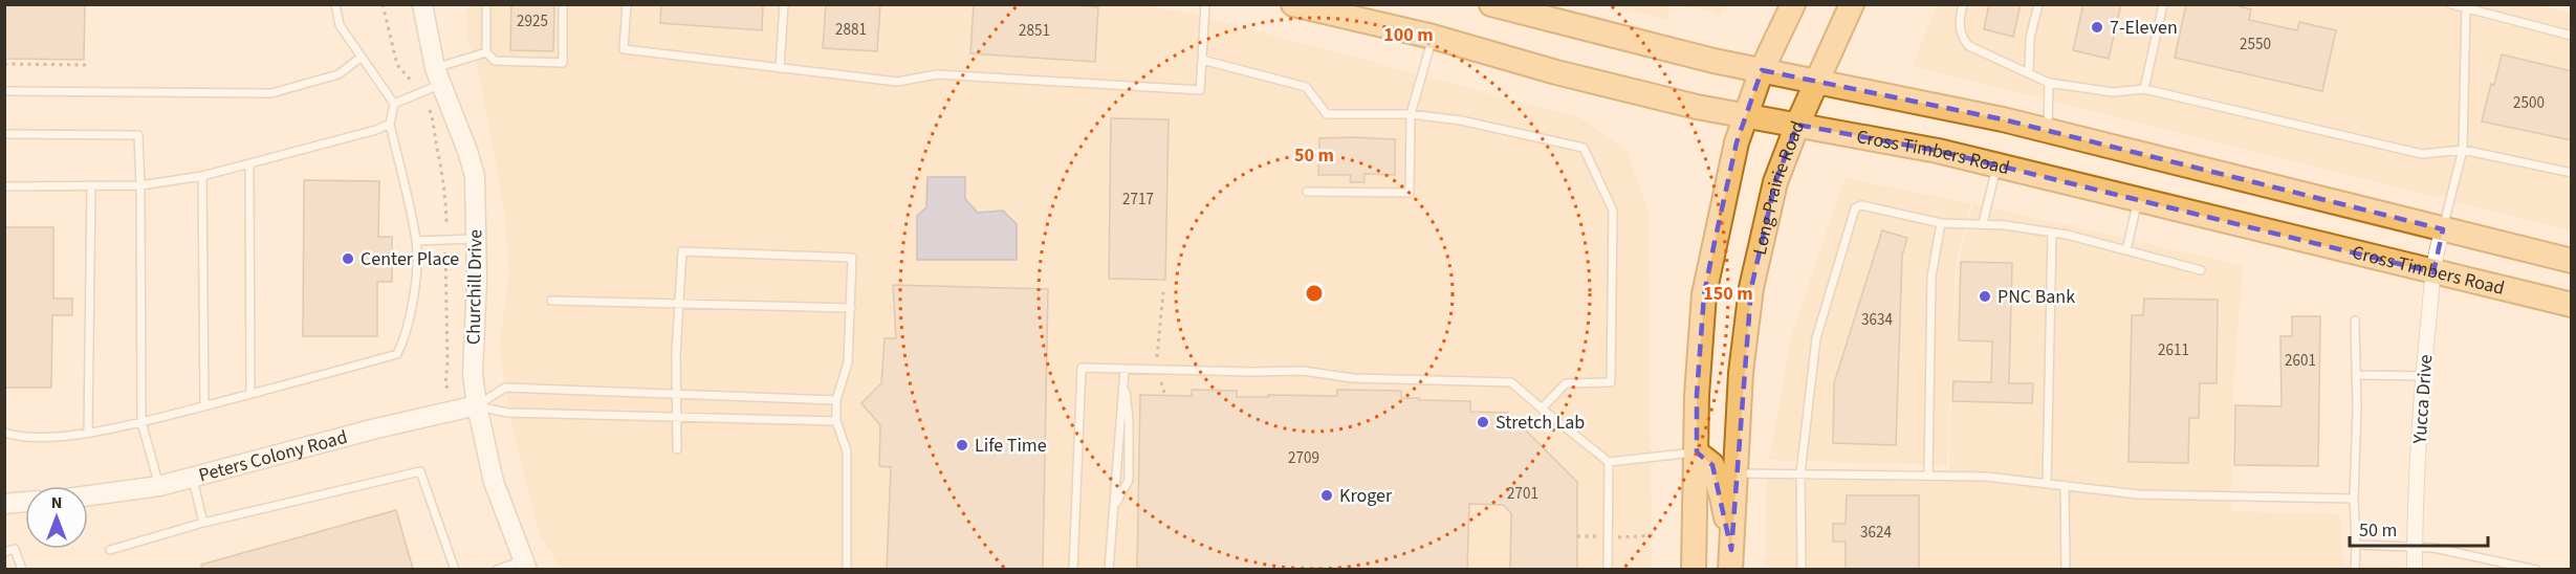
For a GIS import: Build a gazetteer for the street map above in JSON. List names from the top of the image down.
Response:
{
  "streets": {
    "main road": ["Cross Timbers Road", "Long Prairie Road"],
    "street": ["Churchill Drive", "Yucca Drive", "Peters Colony Road"]
  },
  "crossings": [
    ["Cross Timbers Road", "Long Prairie Road"],
    ["Cross Timbers Road", "Yucca Drive"],
    ["Churchill Drive", "Peters Colony Road"]
  ],
  "places": [
    "7-Eleven",
    "Center Place",
    "PNC Bank",
    "Stretch Lab",
    "Life Time",
    "Kroger"
  ],
  "house_numbers": [
    "2925",
    "2881",
    "2851",
    "2550",
    "2500",
    "2717",
    "3634",
    "2611",
    "2601",
    "2709",
    "2701",
    "3624"
  ],
  "scale_bar": "50 m",
  "north": "top",
  "rings": ["100 m", "50 m", "150 m"]
}
